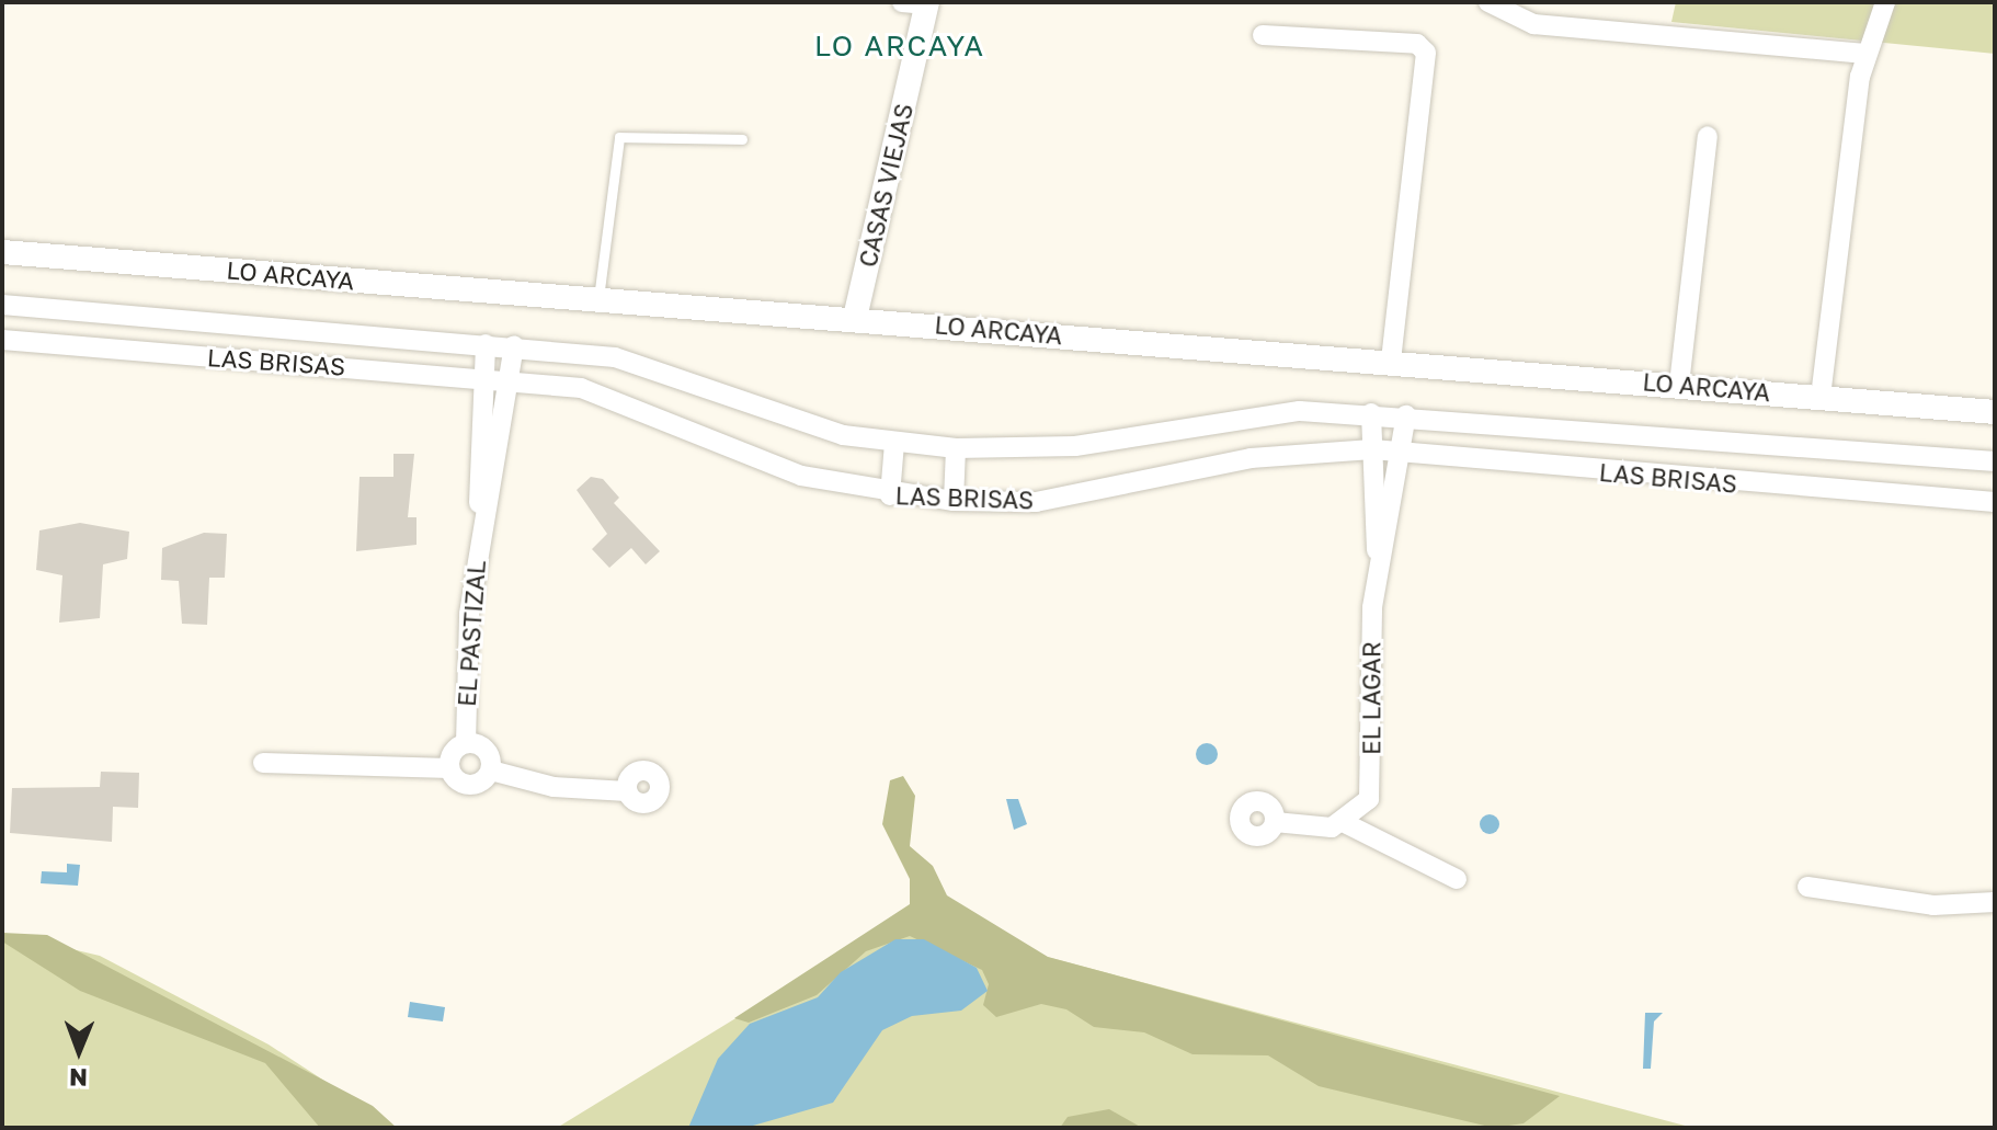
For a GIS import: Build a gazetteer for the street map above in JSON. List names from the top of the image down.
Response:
{
  "streets": {
    "street": [
      "CASAS VIEJAS",
      "LO ARCAYA",
      "LAS BRISAS",
      "EL PASTIZAL",
      "EL LAGAR"
    ]
  },
  "crossings": [
    ["CASAS VIEJAS", "LO ARCAYA"]
  ],
  "districts": ["LO ARCAYA"],
  "north": "bottom"
}
